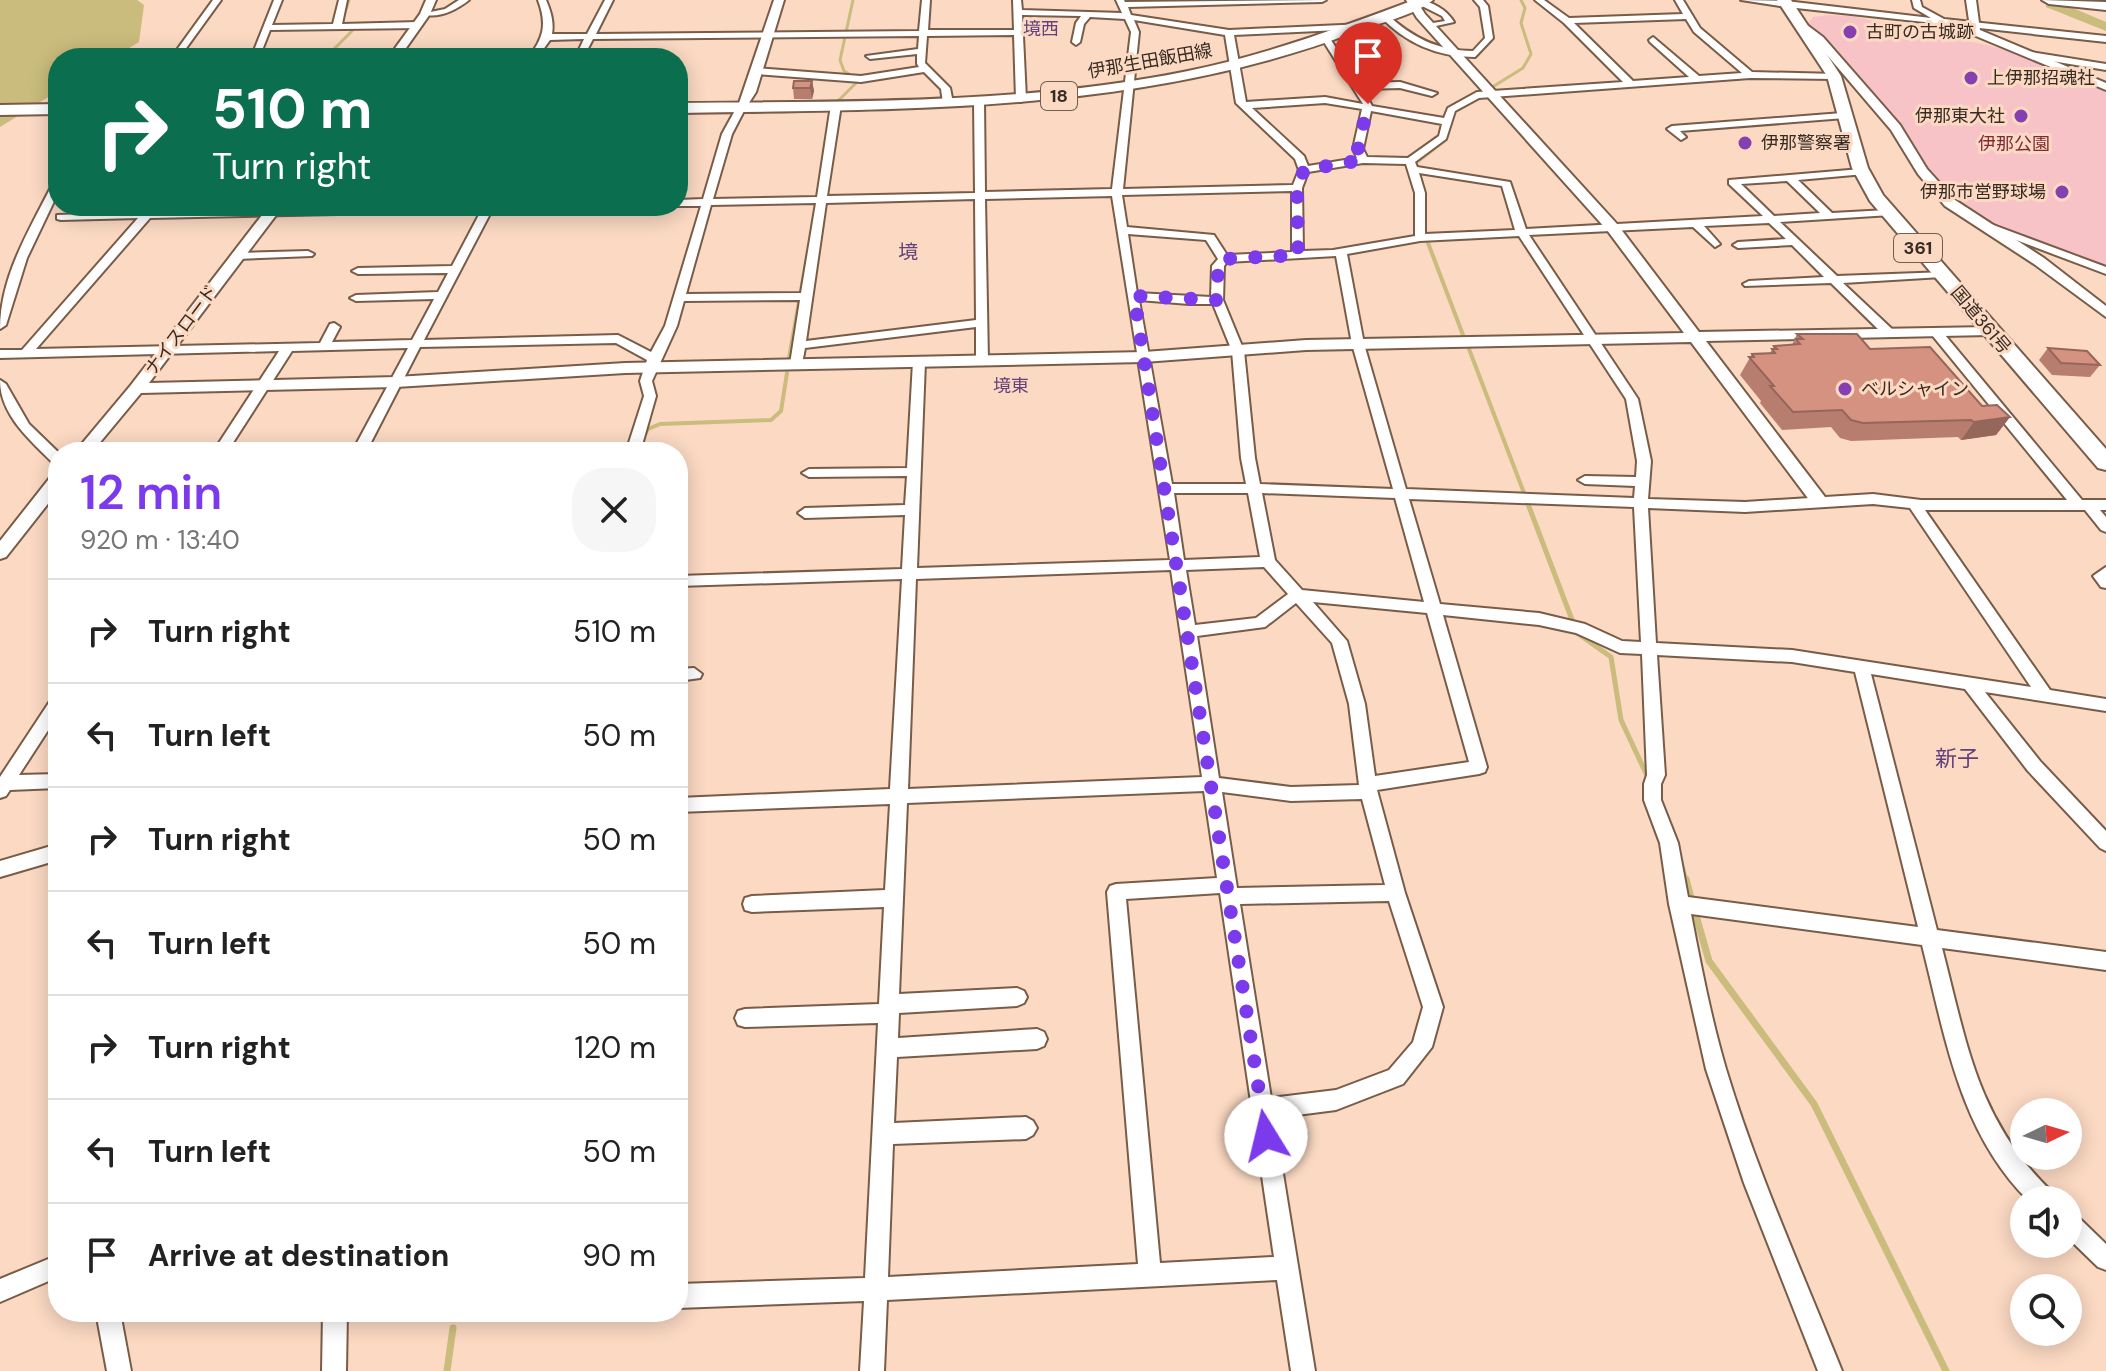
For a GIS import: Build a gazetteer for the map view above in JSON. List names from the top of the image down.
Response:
{
  "streets": {
    "main road": [
      "伊那生田飯田線",
      "18",
      "361",
      "国道361号"
    ],
    "street": ["ナイスロード"]
  },
  "districts": [
    "境西",
    "境",
    "境東",
    "新子"
  ],
  "parks": ["伊那公園"],
  "places": [
    "古町の古城跡",
    "上伊那招魂社",
    "伊那東大社",
    "伊那警察署",
    "伊那市営野球場",
    "ベルシャイン"
  ],
  "north": "right",
  "page": {
    "turn": ["510 m", "Turn right"],
    "heading": ["12 min", "920 m · 13:40"],
    "list": [
      {
        "name": "Turn right",
        "value": "510 m"
      },
      {
        "name": "Turn left",
        "value": "50 m"
      },
      {
        "name": "Turn right",
        "value": "50 m"
      },
      {
        "name": "Turn left",
        "value": "50 m"
      },
      {
        "name": "Turn right",
        "value": "120 m"
      },
      {
        "name": "Turn left",
        "value": "50 m"
      },
      {
        "name": "Arrive at destination",
        "value": "90 m"
      }
    ]
  }
}
